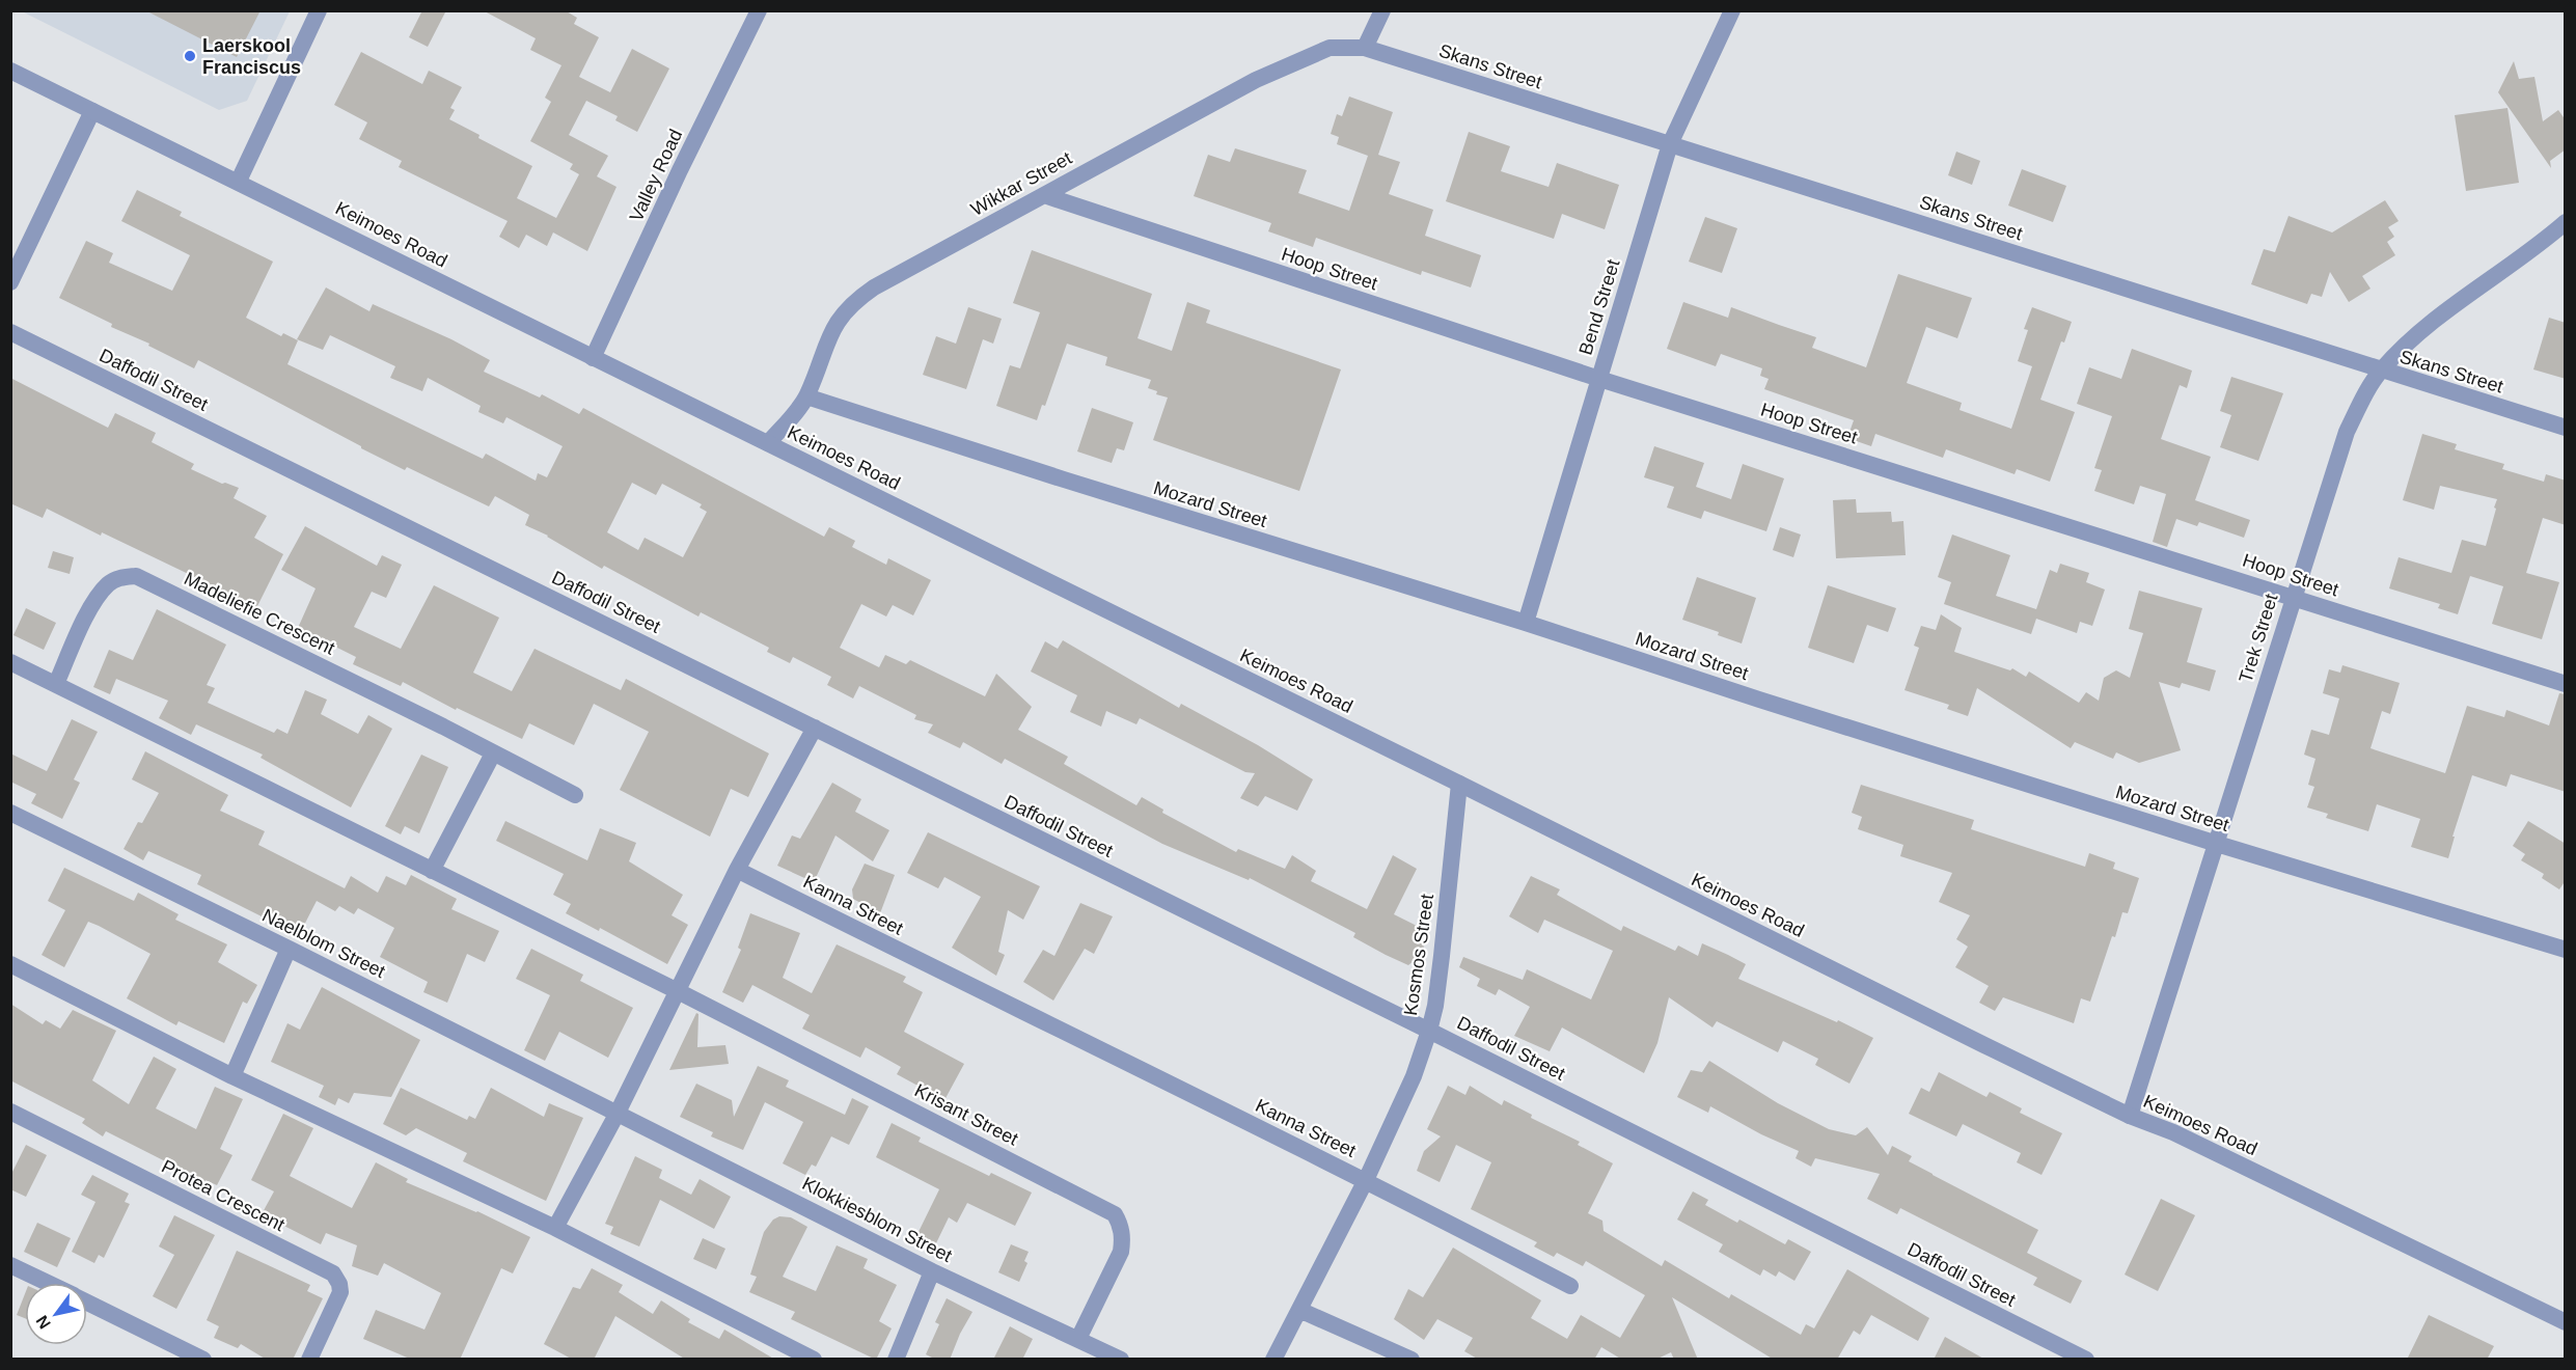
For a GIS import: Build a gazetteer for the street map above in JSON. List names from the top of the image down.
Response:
{
  "streets": {
    "street": [
      "Skans Street",
      "Valley Road",
      "Wikkar Street",
      "Keimoes Road",
      "Hoop Street",
      "Bend Street",
      "Daffodil Street",
      "Mozard Street",
      "Madeliefie Crescent",
      "Trek Street",
      "Kanna Street",
      "Naelblom Street",
      "Kosmos Street",
      "Krisant Street",
      "Protea Crescent",
      "Klokkiesblom Street"
    ]
  },
  "crossings": [
    ["Skans Street", "Wikkar Street"],
    ["Skans Street", "Bend Street"],
    ["Skans Street", "Trek Street"],
    ["Valley Road", "Keimoes Road"],
    ["Wikkar Street", "Keimoes Road"],
    ["Wikkar Street", "Hoop Street"],
    ["Wikkar Street", "Mozard Street"],
    ["Keimoes Road", "Trek Street"],
    ["Keimoes Road", "Kosmos Street"],
    ["Hoop Street", "Bend Street"],
    ["Hoop Street", "Trek Street"],
    ["Bend Street", "Mozard Street"],
    ["Daffodil Street", "Kosmos Street"],
    ["Mozard Street", "Trek Street"],
    ["Kanna Street", "Kosmos Street"],
    ["Naelblom Street", "Klokkiesblom Street"],
    ["Krisant Street", "Klokkiesblom Street"]
  ],
  "places": ["Laerskool Franciscus"],
  "north": "bottom left"
}
